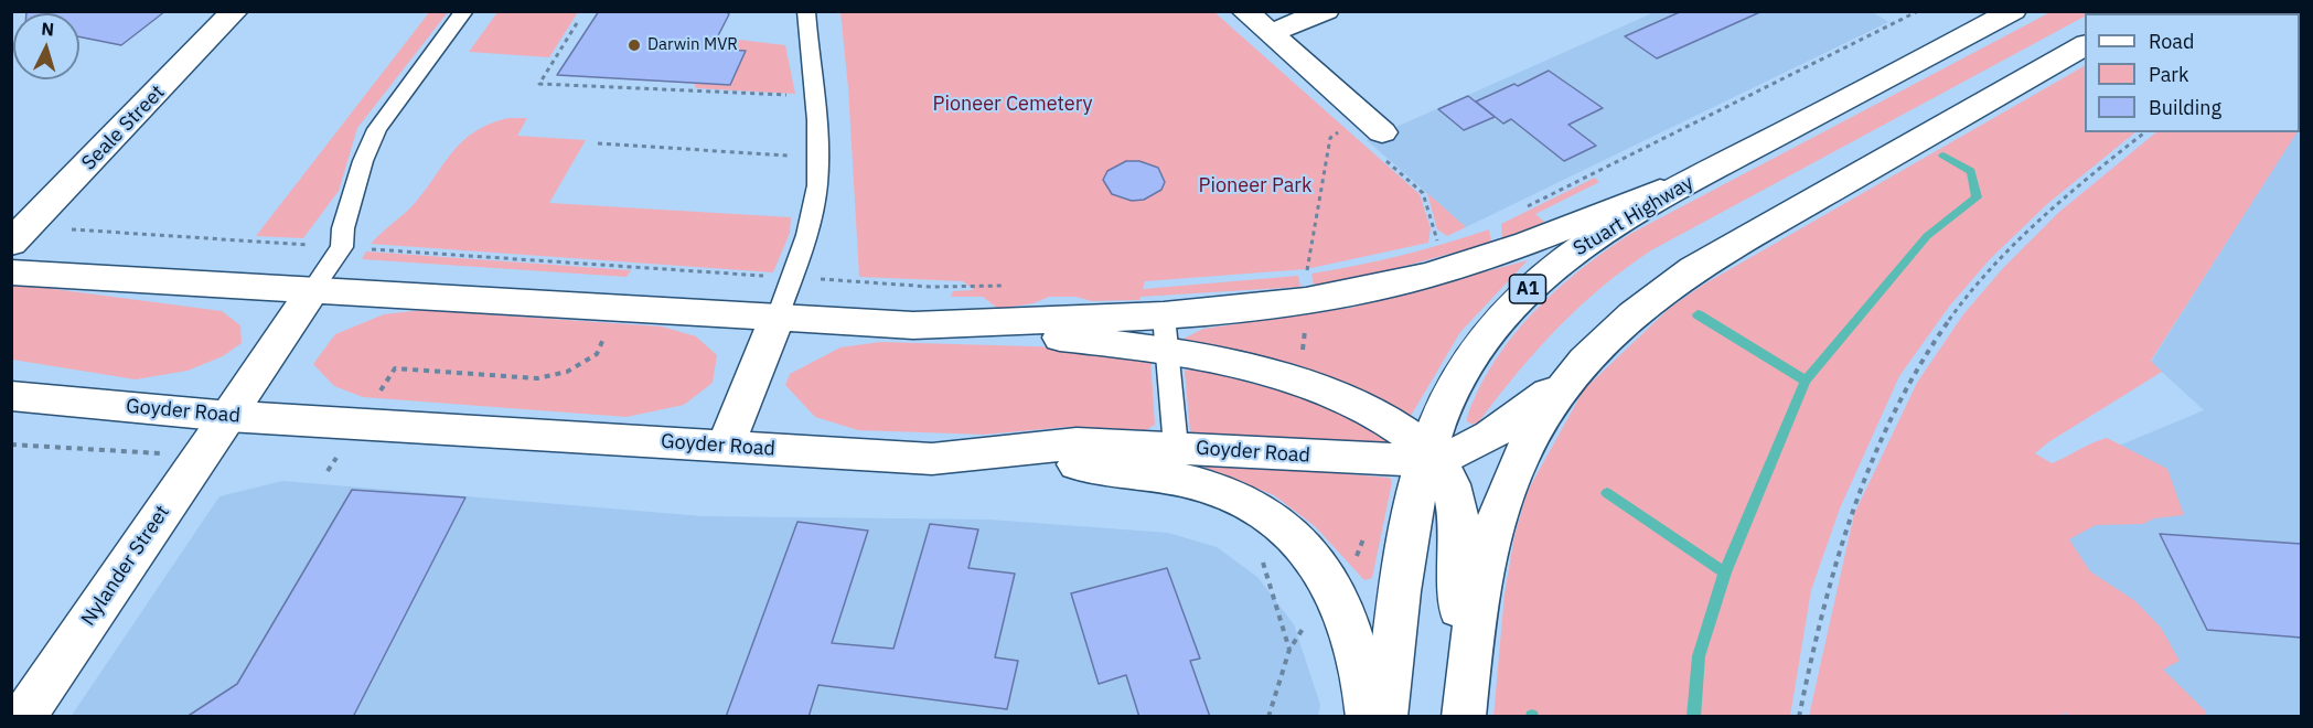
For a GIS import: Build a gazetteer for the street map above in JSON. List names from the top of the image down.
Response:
{
  "streets": {
    "main road": [
      "Seale Street",
      "Stuart Highway",
      "A1",
      "Goyder Road",
      "Nylander Street"
    ]
  },
  "crossings": [
    ["Stuart Highway", "Goyder Road"],
    ["Goyder Road", "Nylander Street"]
  ],
  "parks": ["Pioneer Cemetery", "Pioneer Park"],
  "places": ["Darwin MVR"],
  "legend": ["Road", "Park", "Building"],
  "north": "top"
}
